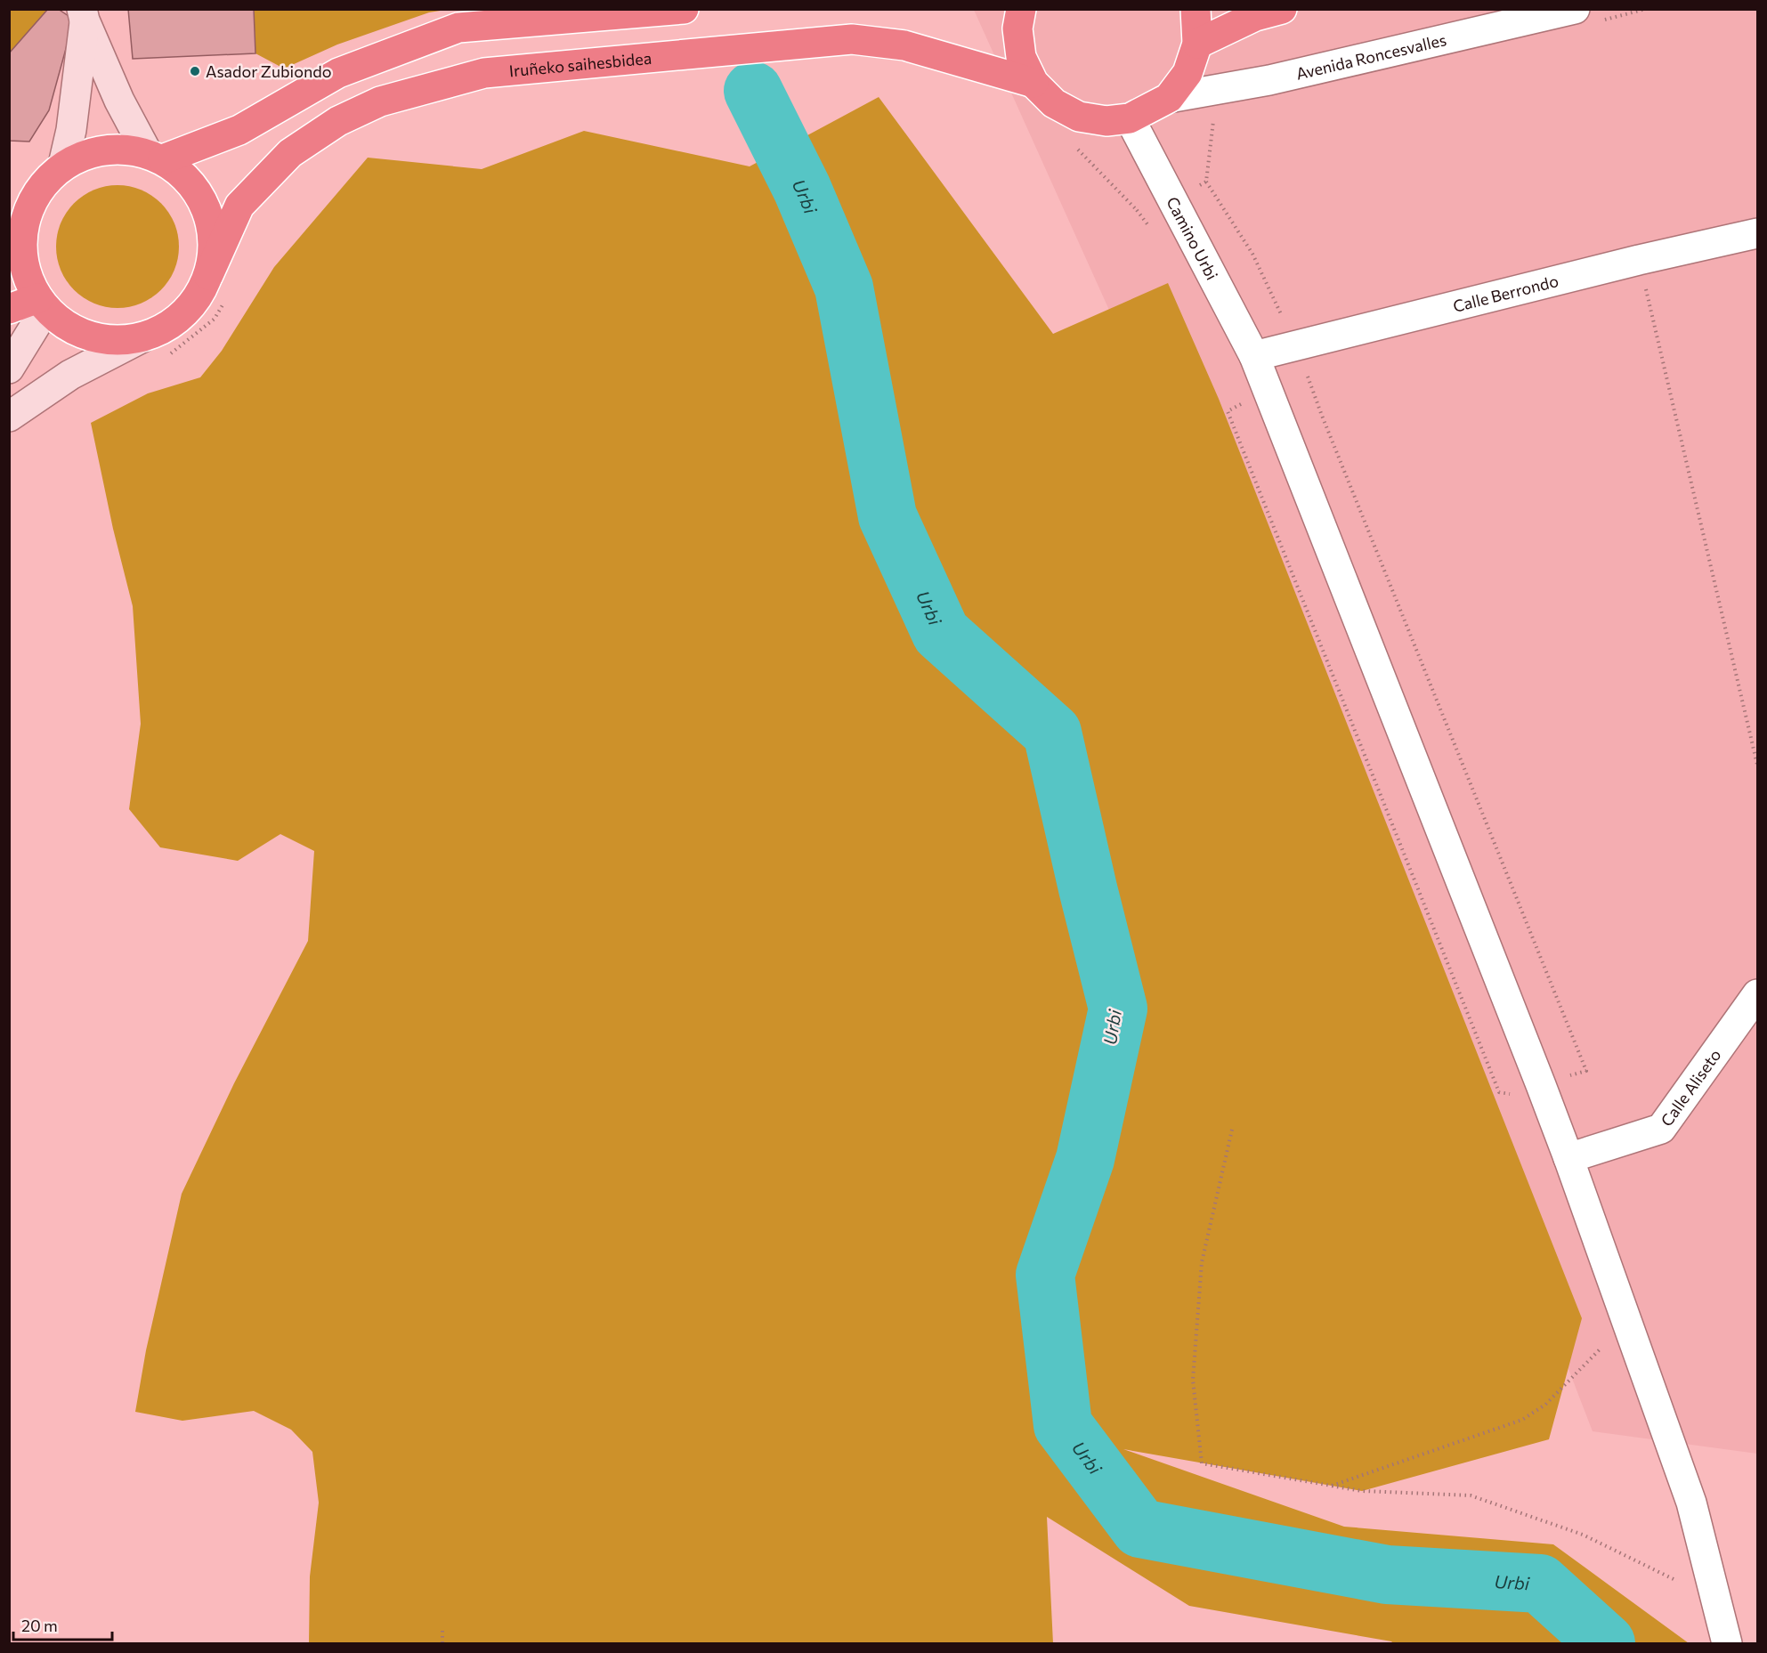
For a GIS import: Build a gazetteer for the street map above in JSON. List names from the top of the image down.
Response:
{
  "streets": {
    "highway": ["Iruñeko saihesbidea"],
    "street": [
      "Avenida Roncesvalles",
      "Camino Urbi",
      "Calle Berrondo",
      "Calle Aliseto"
    ]
  },
  "crossings": [
    ["Camino Urbi", "Calle Berrondo"],
    ["Camino Urbi", "Calle Aliseto"]
  ],
  "water": ["Urbi"],
  "places": ["Asador Zubiondo"],
  "scale_bar": "20 m"
}
